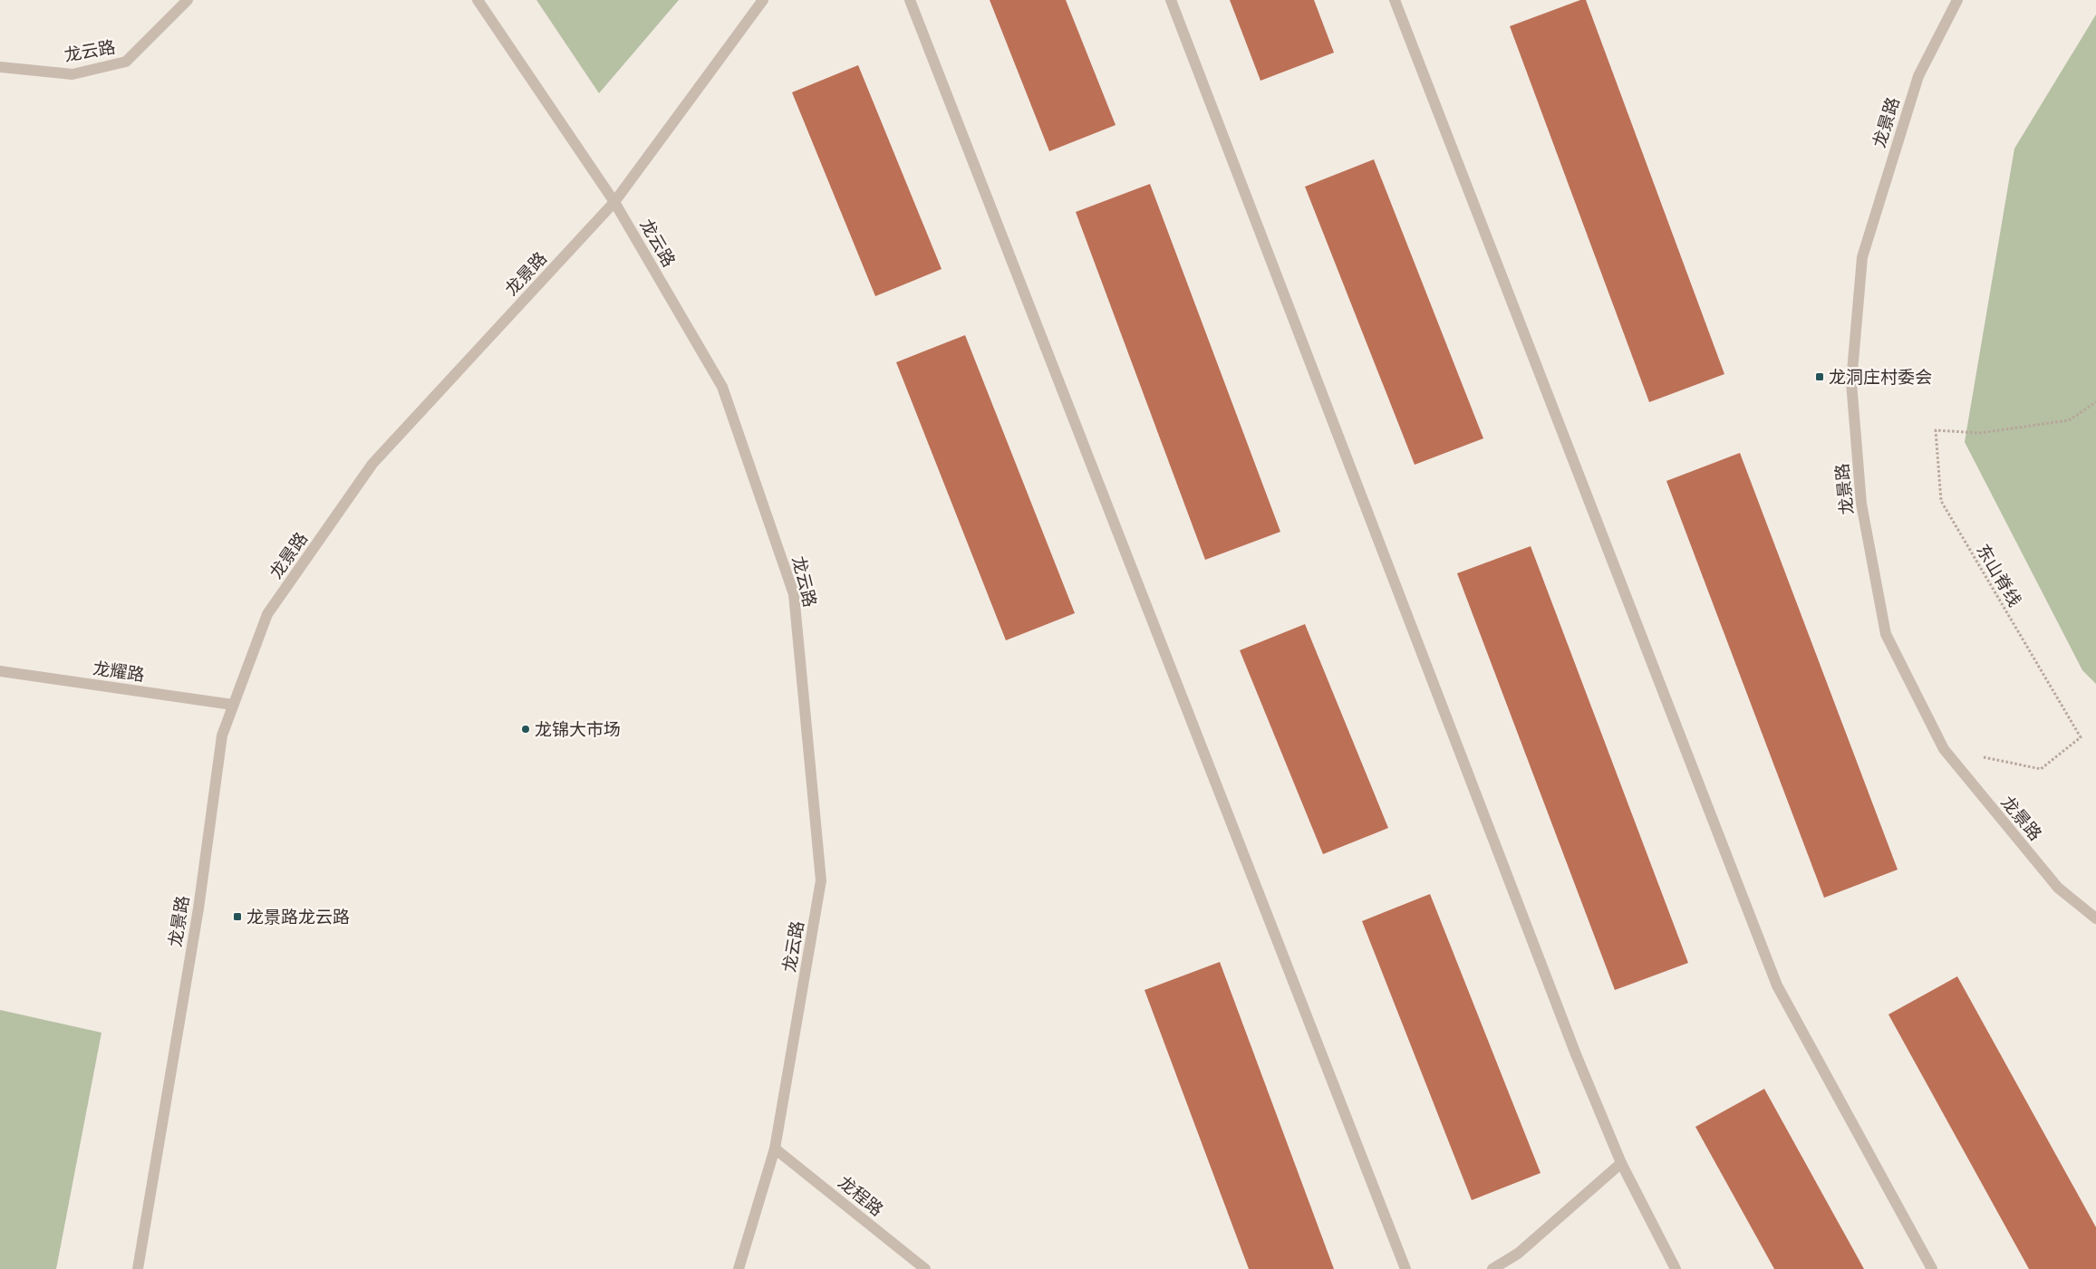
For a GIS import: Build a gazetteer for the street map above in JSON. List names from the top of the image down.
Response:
{
  "streets": {
    "street": [
      "龙云路",
      "龙景路",
      "龙耀路",
      "龙程路"
    ],
    "path": ["东山脊线"]
  },
  "crossings": [
    ["龙云路", "龙景路"],
    ["龙云路", "龙程路"],
    ["龙景路", "东山脊线"],
    ["龙景路", "龙耀路"]
  ],
  "places": {
    "transit": ["龙洞庄村委会", "龙景路龙云路"],
    "other": ["龙锦大市场"]
  }
}
